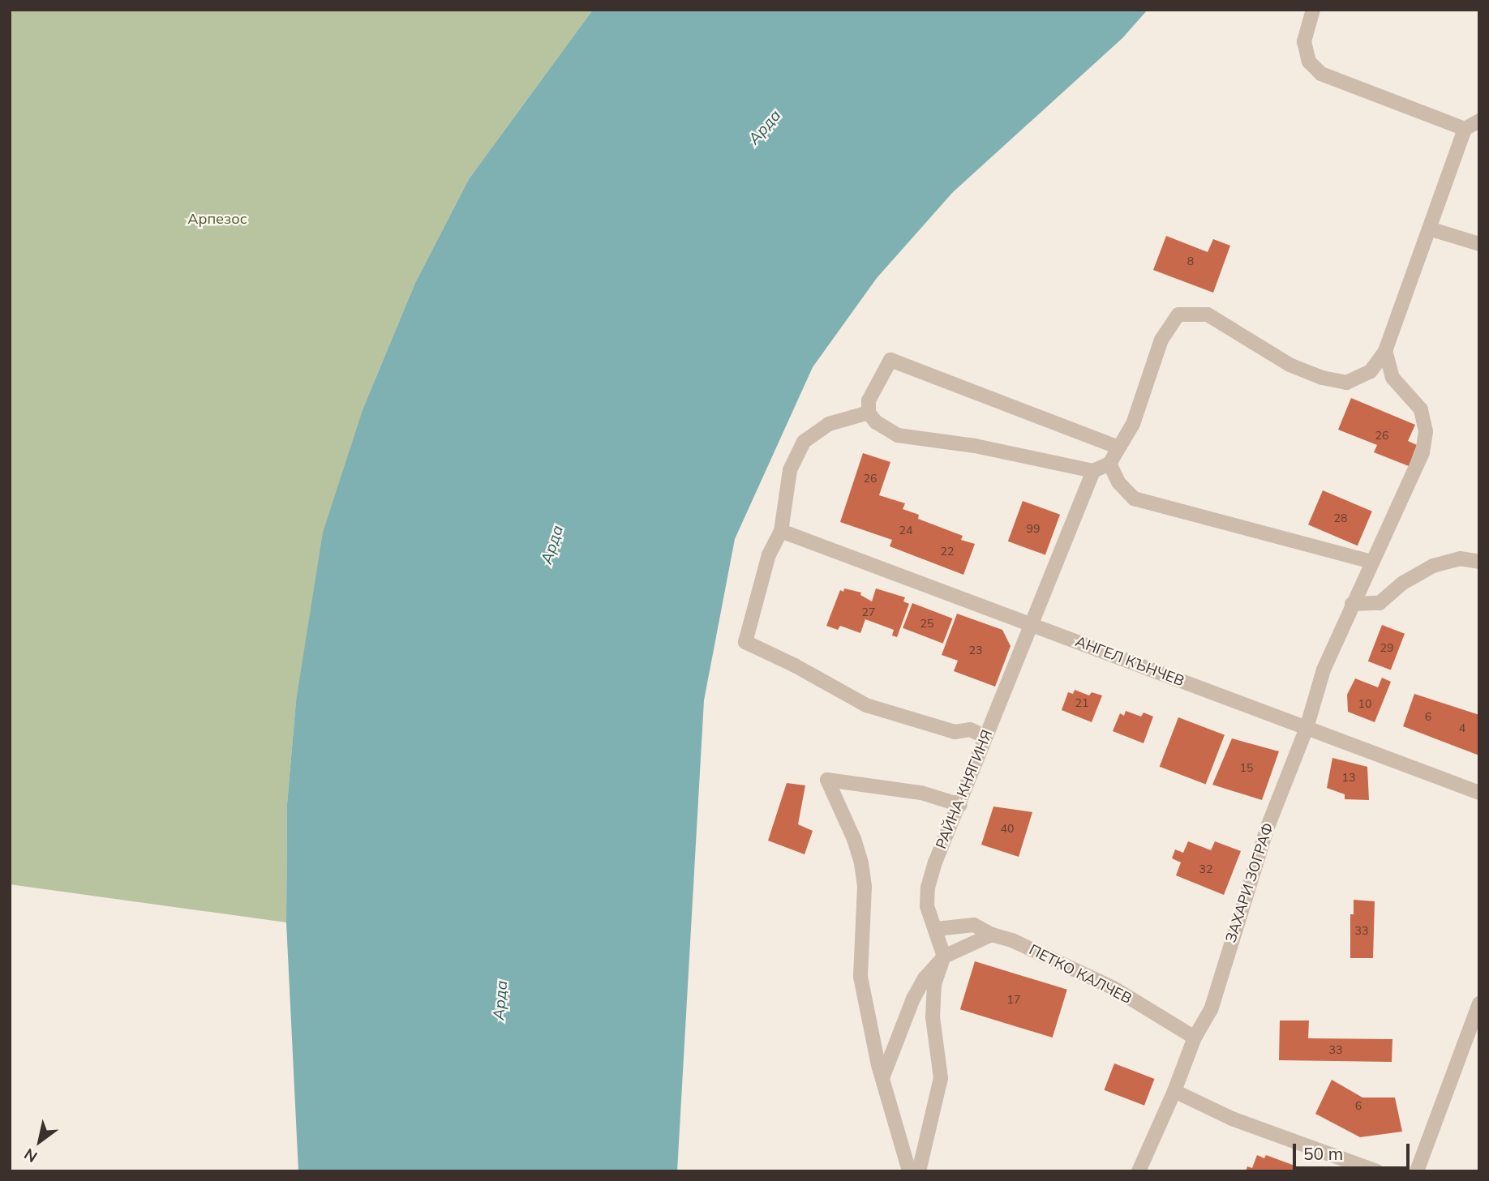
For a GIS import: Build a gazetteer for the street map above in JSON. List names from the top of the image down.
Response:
{
  "streets": {
    "street": [
      "АНГЕЛ КЪНЧЕВ",
      "РАЙНА КНЯГИНЯ",
      "ЗАХАРИ ЗОГРАФ",
      "ПЕТКО КАЛЧЕВ"
    ]
  },
  "crossings": [
    ["АНГЕЛ КЪНЧЕВ", "РАЙНА КНЯГИНЯ"],
    ["АНГЕЛ КЪНЧЕВ", "ЗАХАРИ ЗОГРАФ"],
    ["РАЙНА КНЯГИНЯ", "ПЕТКО КАЛЧЕВ"],
    ["ЗАХАРИ ЗОГРАФ", "ПЕТКО КАЛЧЕВ"]
  ],
  "water": ["Арда"],
  "parks": ["Арпезос"],
  "house_numbers": [
    "8",
    "26",
    "26",
    "28",
    "99",
    "24",
    "22",
    "27",
    "25",
    "29",
    "23",
    "21",
    "10",
    "6",
    "4",
    "15",
    "13",
    "40",
    "32",
    "33",
    "17",
    "33",
    "6"
  ],
  "scale_bar": "50 m",
  "north": "bottom left"
}
